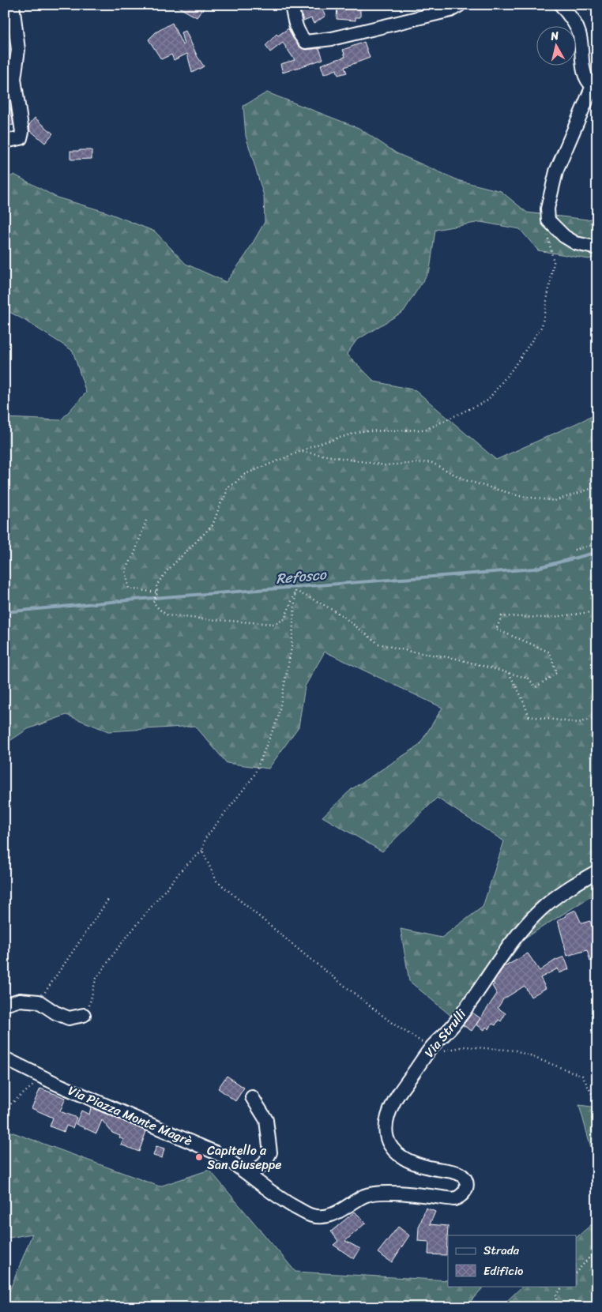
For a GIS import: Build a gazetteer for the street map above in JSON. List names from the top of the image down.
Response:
{
  "streets": {
    "street": ["Via Strulli", "Via Piazza Monte Magrè"]
  },
  "crossings": [
    ["Via Strulli", "Via Piazza Monte Magrè"]
  ],
  "water": ["Refosco"],
  "places": ["Capitello a San Giuseppe"],
  "legend": ["Strada", "Edificio"],
  "north": "top"
}
